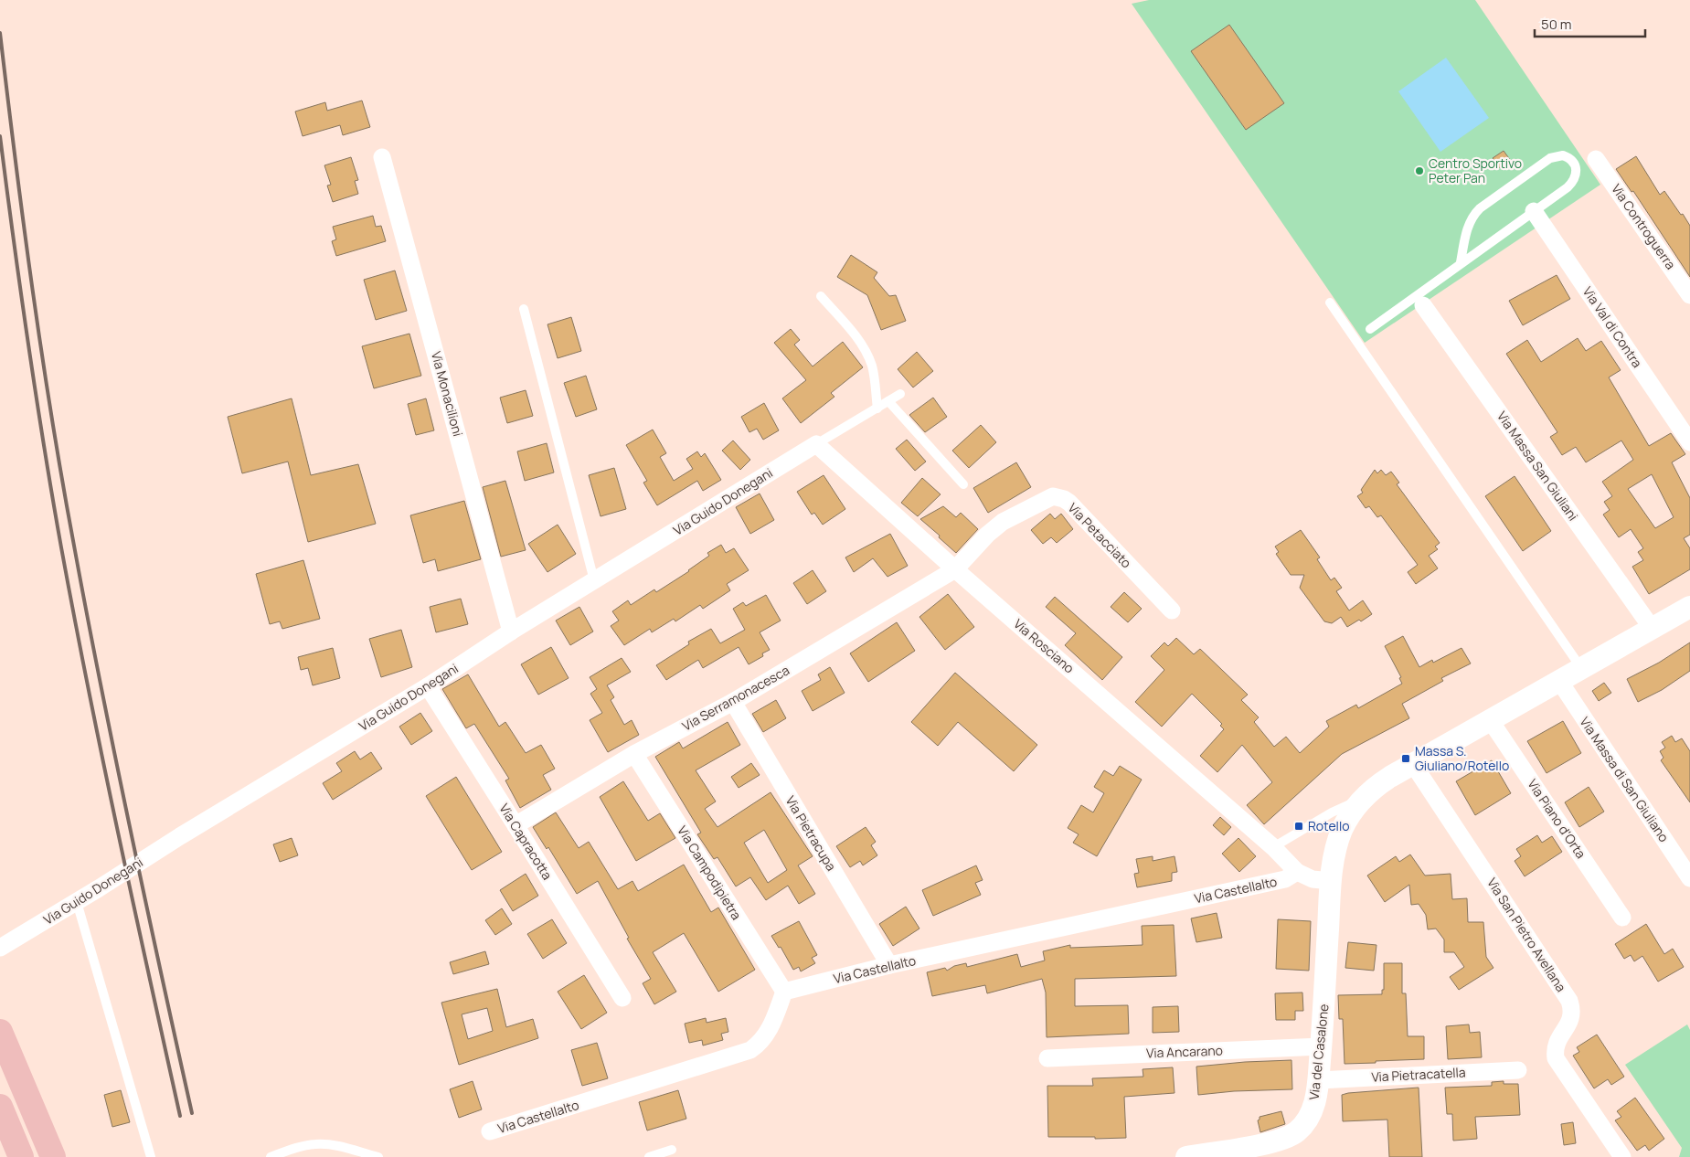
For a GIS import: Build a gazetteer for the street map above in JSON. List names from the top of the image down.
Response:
{
  "streets": {
    "street": [
      "Via Controguerra",
      "Via Val di Contra",
      "Via Monacilioni",
      "Via Massa San Giuliani",
      "Via Guido Donegani",
      "Via Petacciato",
      "Via Rosciano",
      "Via Serramonacesca",
      "Via Massa di San Giuliano",
      "Via Piano d'Orta",
      "Via Pietracupa",
      "Via Capracotta",
      "Via Campodipietra",
      "Via Castellalto",
      "Via San Pietro Avellana",
      "Via Ancarano",
      "Via del Casalone",
      "Via Pietracatella"
    ]
  },
  "crossings": [
    ["Via Monacilioni", "Via Guido Donegani"],
    ["Via Guido Donegani", "Via Rosciano"],
    ["Via Guido Donegani", "Via Capracotta"],
    ["Via Petacciato", "Via Rosciano"],
    ["Via Petacciato", "Via Serramonacesca"],
    ["Via Rosciano", "Via Serramonacesca"],
    ["Via Rosciano", "Via Castellalto"],
    ["Via Serramonacesca", "Via Pietracupa"],
    ["Via Serramonacesca", "Via Capracotta"],
    ["Via Serramonacesca", "Via Campodipietra"],
    ["Via Pietracupa", "Via Castellalto"],
    ["Via Campodipietra", "Via Castellalto"],
    ["Via Ancarano", "Via del Casalone"],
    ["Via del Casalone", "Via Pietracatella"]
  ],
  "places": {
    "other": ["Centro Sportivo Peter Pan"],
    "transit": ["Massa S. Giuliano/Rotello", "Rotello"]
  },
  "scale_bar": "50 m"
}
